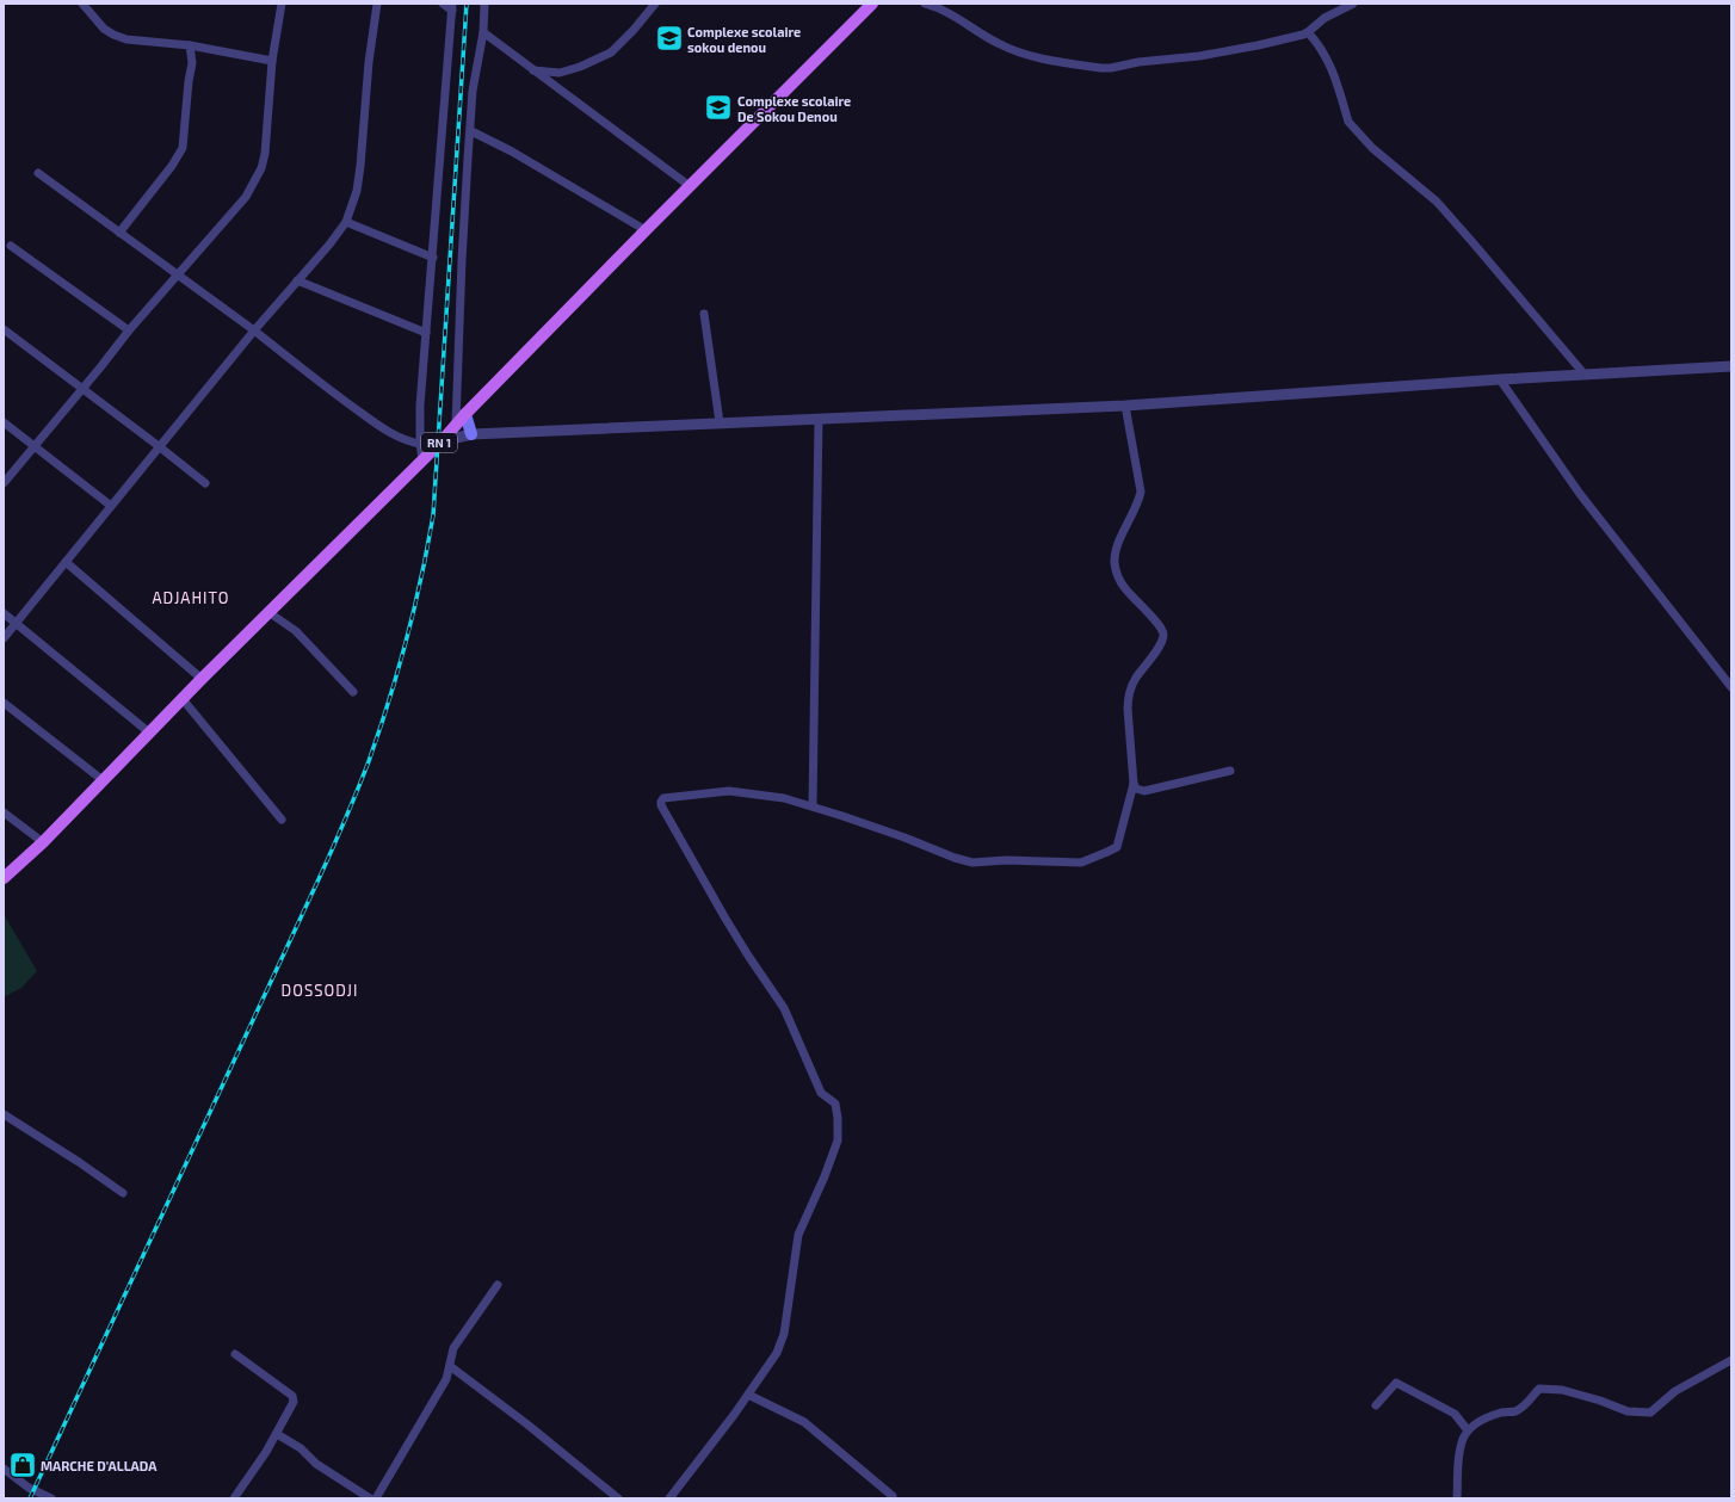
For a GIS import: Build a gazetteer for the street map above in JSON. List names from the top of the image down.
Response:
{
  "streets": {
    "main road": ["RN 1"]
  },
  "districts": ["ADJAHITO", "DOSSODJI"],
  "places": {
    "school or university": ["Complexe scolaire sokou denou", "Complexe scolaire De Sokou Denou"],
    "shop": ["MARCHE D'ALLADA"]
  }
}
